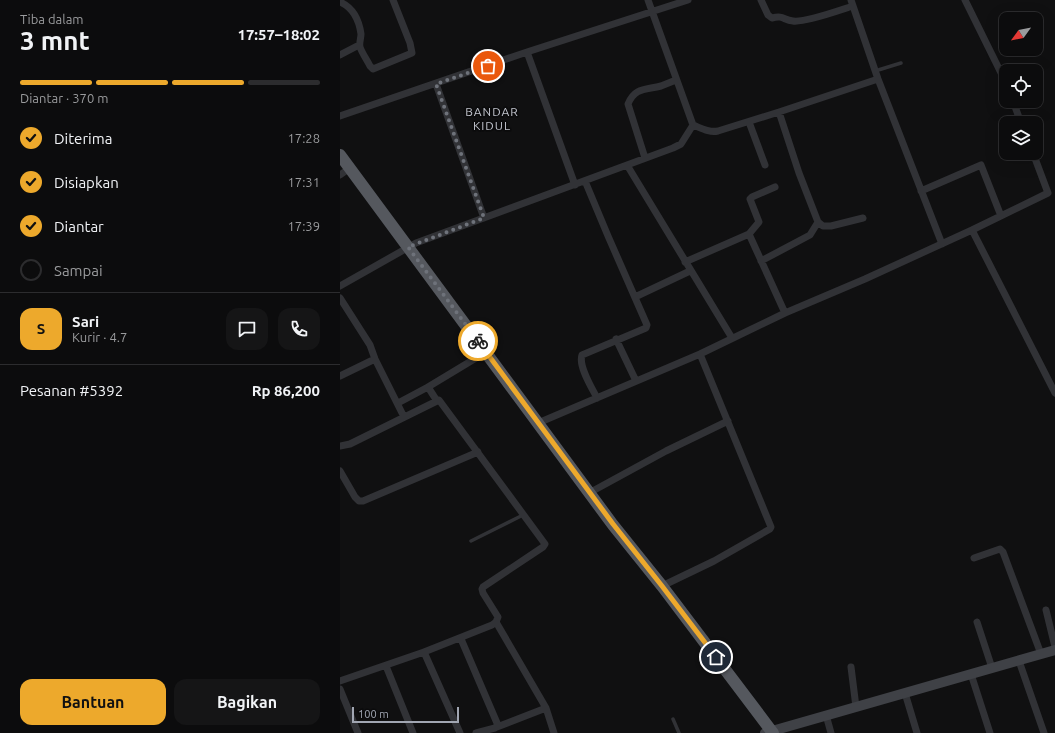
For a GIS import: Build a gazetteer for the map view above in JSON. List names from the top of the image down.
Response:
{
  "districts": ["BANDAR KIDUL"],
  "scale_bar": "100 m",
  "north": "bottom left",
  "page": {
    "heading": ["3 mnt", "Tiba dalam", "17:57–18:02"],
    "panel": [
      "Sari",
      "Kurir · 4.7",
      "Pesanan #5392",
      "Rp 86,200"
    ],
    "bar": "Diantar · 370 m",
    "list": [
      ["Diterima", "17:28"],
      ["Disiapkan", "17:31"],
      ["Diantar", "17:39"],
      "Sampai"
    ],
    "round": "S",
    "buttons": ["Bantuan", "Bagikan"],
    "scale": "100 m"
  }
}
